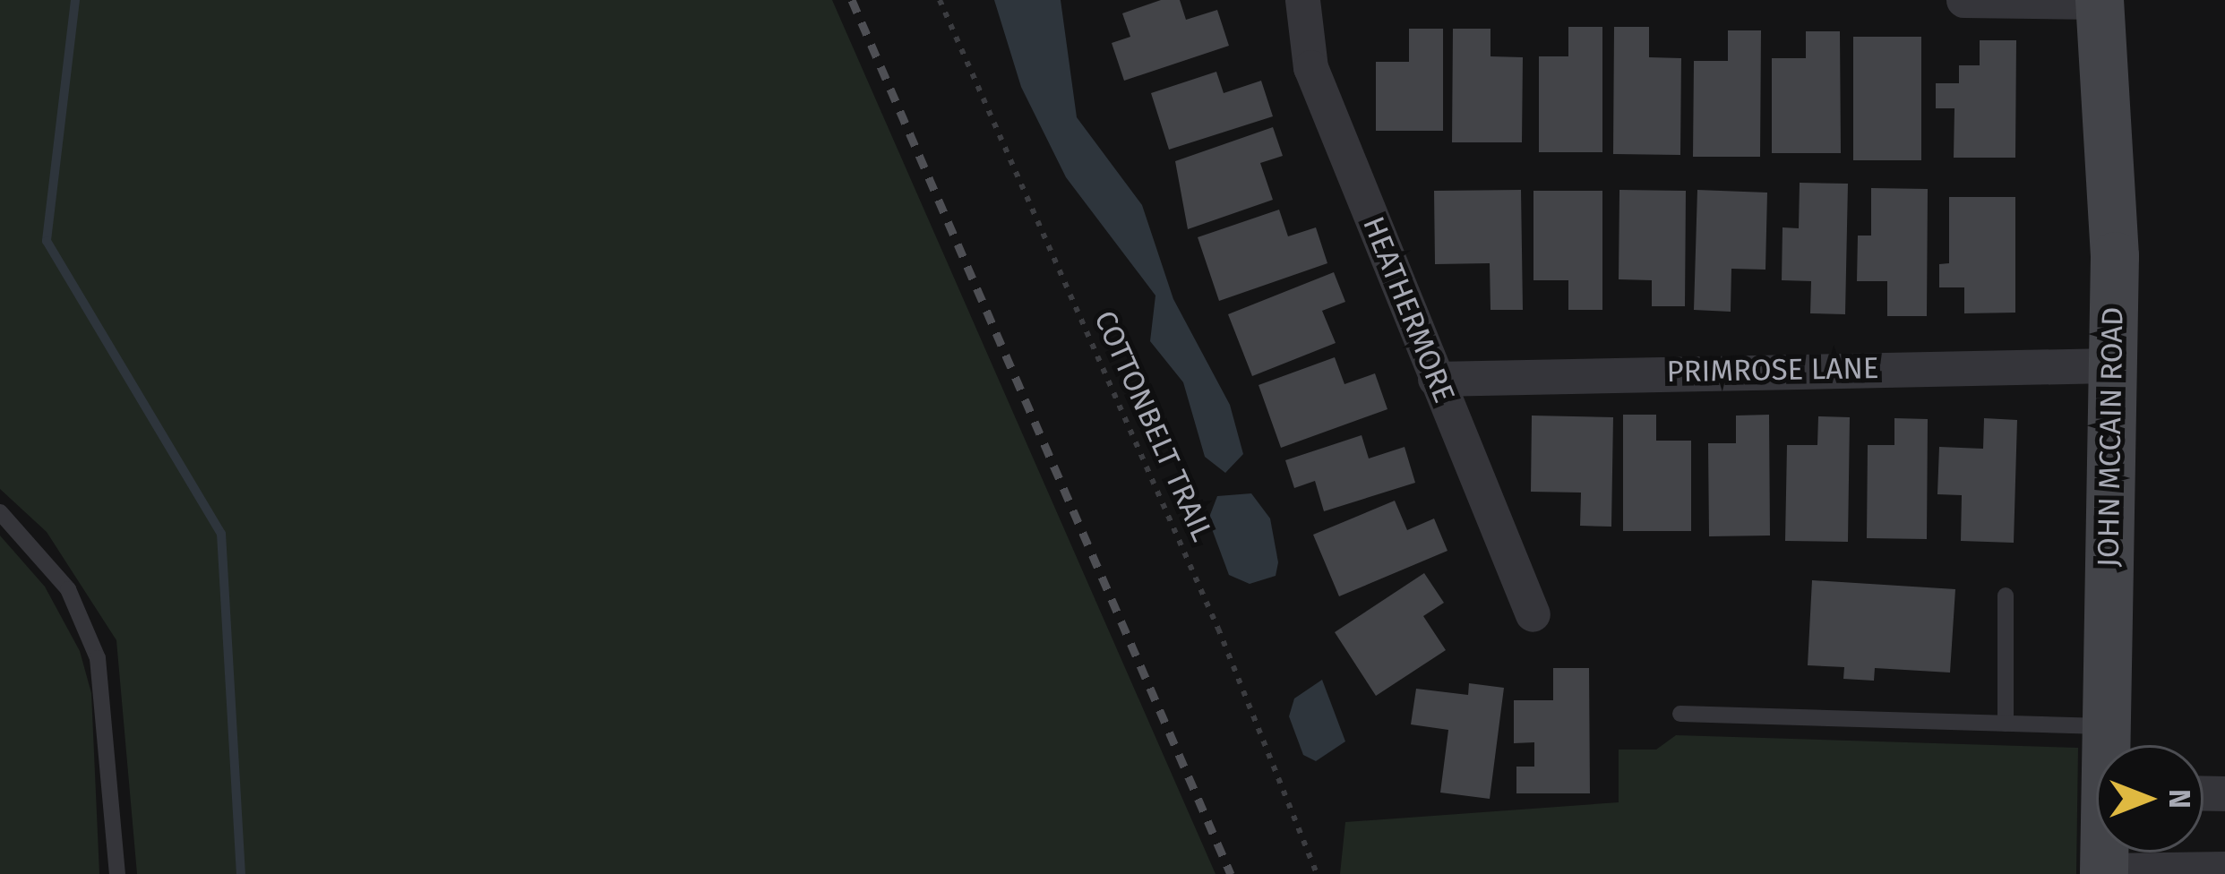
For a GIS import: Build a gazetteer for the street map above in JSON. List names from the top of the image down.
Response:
{
  "streets": {
    "main road": ["JOHN MCCAIN ROAD"],
    "street": ["HEATHERMORE", "PRIMROSE LANE"],
    "path": ["COTTONBELT TRAIL"]
  },
  "crossings": [
    ["HEATHERMORE", "PRIMROSE LANE"],
    ["PRIMROSE LANE", "JOHN MCCAIN ROAD"]
  ],
  "north": "right"
}
